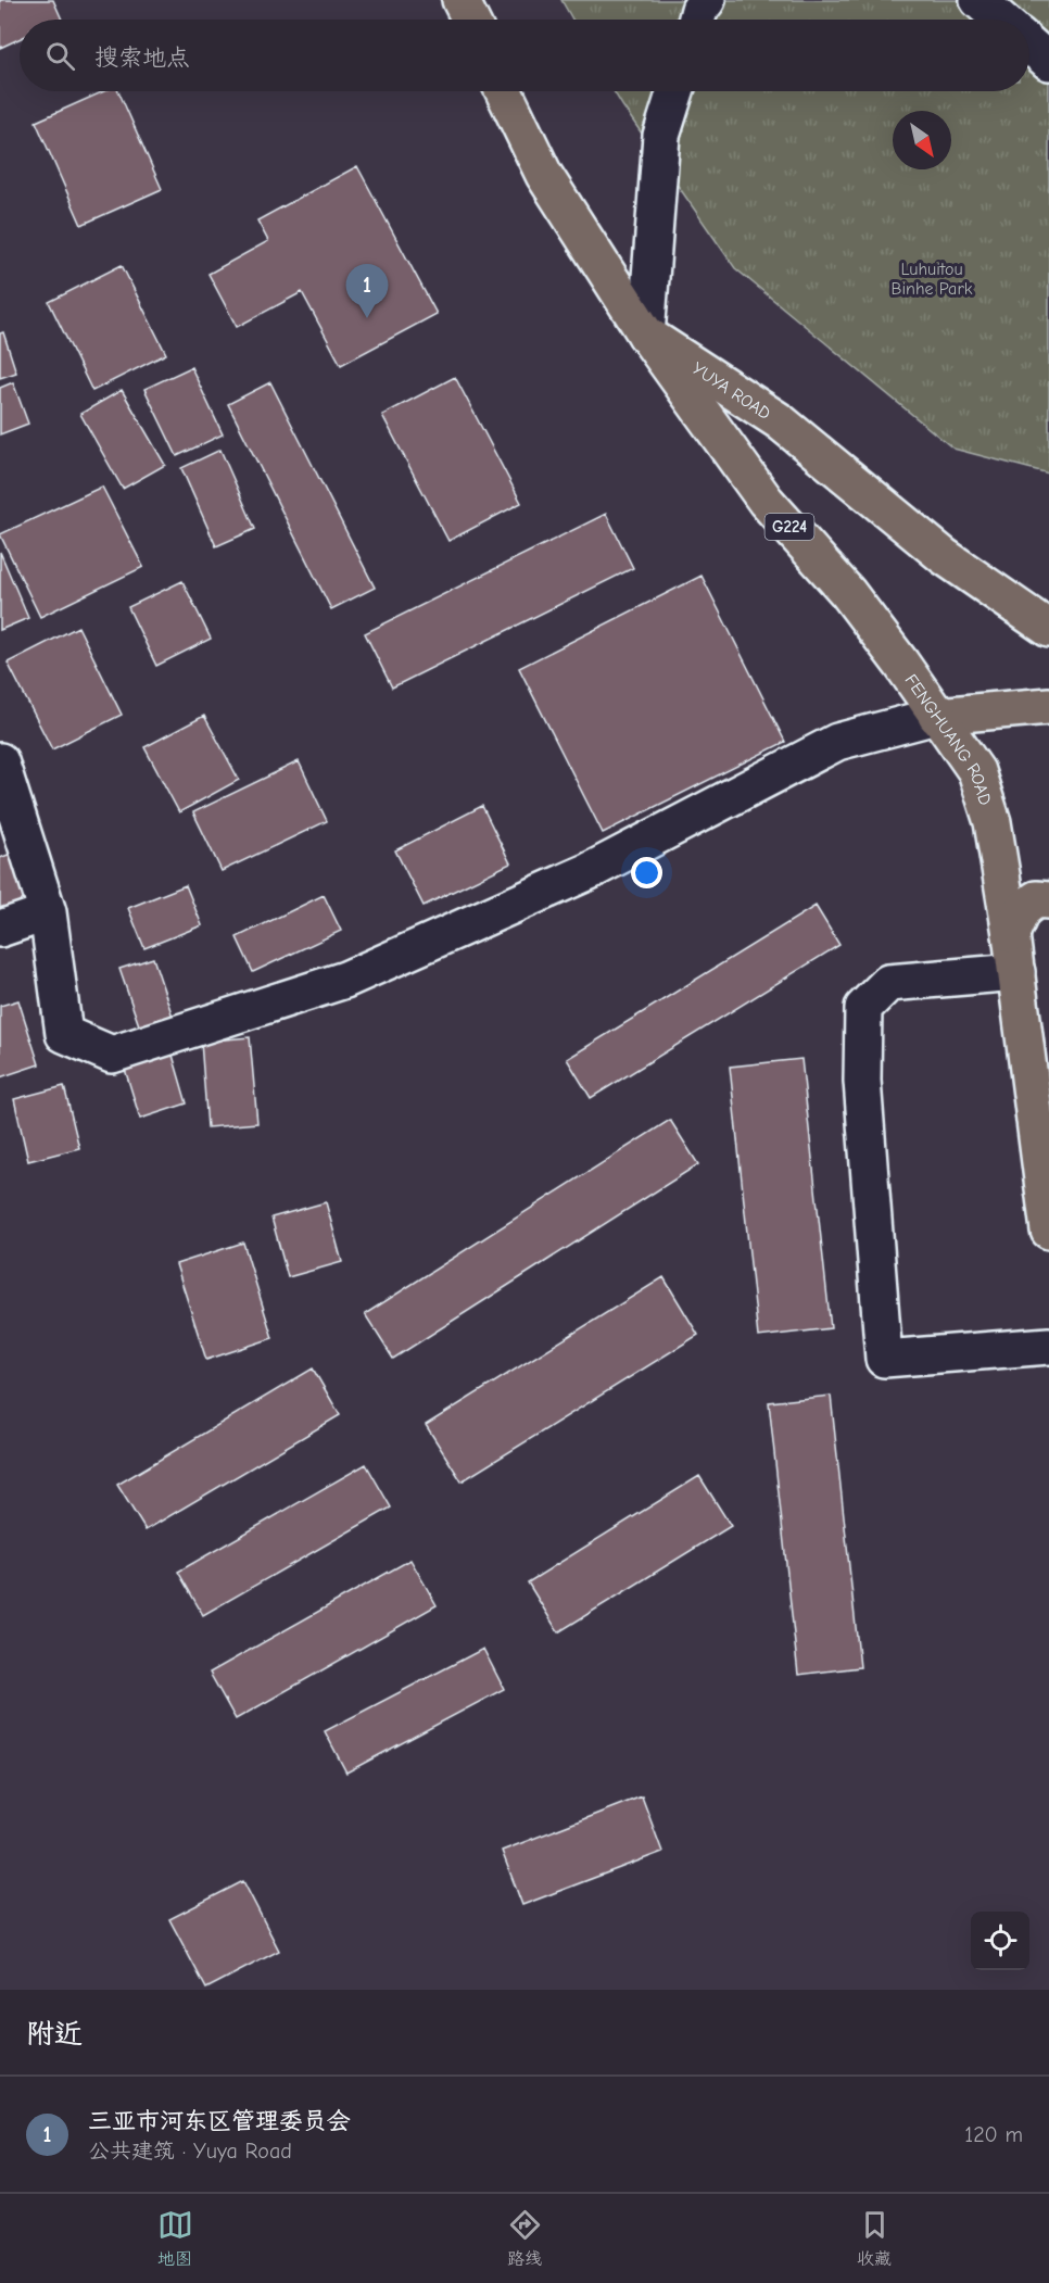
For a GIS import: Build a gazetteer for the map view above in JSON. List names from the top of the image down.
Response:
{
  "streets": {
    "main road": ["YUYA ROAD", "G224", "FENGHUANG ROAD"]
  },
  "crossings": [
    ["YUYA ROAD", "FENGHUANG ROAD"]
  ],
  "parks": ["Luhuitou Binhe Park"],
  "north": "bottom right",
  "page": {
    "search": "搜索地点",
    "pins": "1",
    "heading": "附近",
    "list": [
      {
        "mark": "1",
        "name": "三亚市河东区管理委员会",
        "note": "公共建筑 · Yuya Road",
        "value": "120 m"
      }
    ],
    "nav": ["地图", "路线", "收藏"]
  }
}
